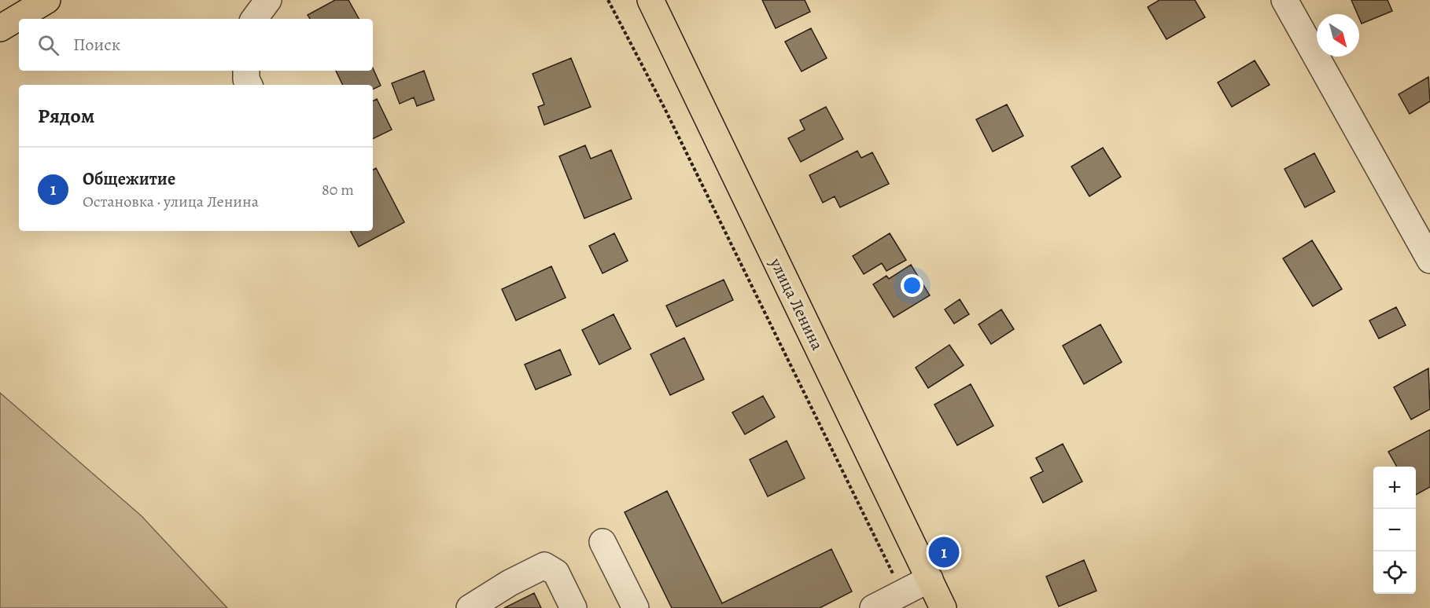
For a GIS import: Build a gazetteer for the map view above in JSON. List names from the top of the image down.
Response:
{
  "streets": {
    "main road": ["улица Ленина"]
  },
  "north": "bottom right",
  "page": {
    "search": "Поиск",
    "heading": "Рядом",
    "list": [
      {
        "mark": "1",
        "name": "Общежитие",
        "note": "Остановка · улица Ленина",
        "value": "80 m"
      }
    ],
    "map_buttons": ["+", "−"],
    "pins": "1"
  }
}
